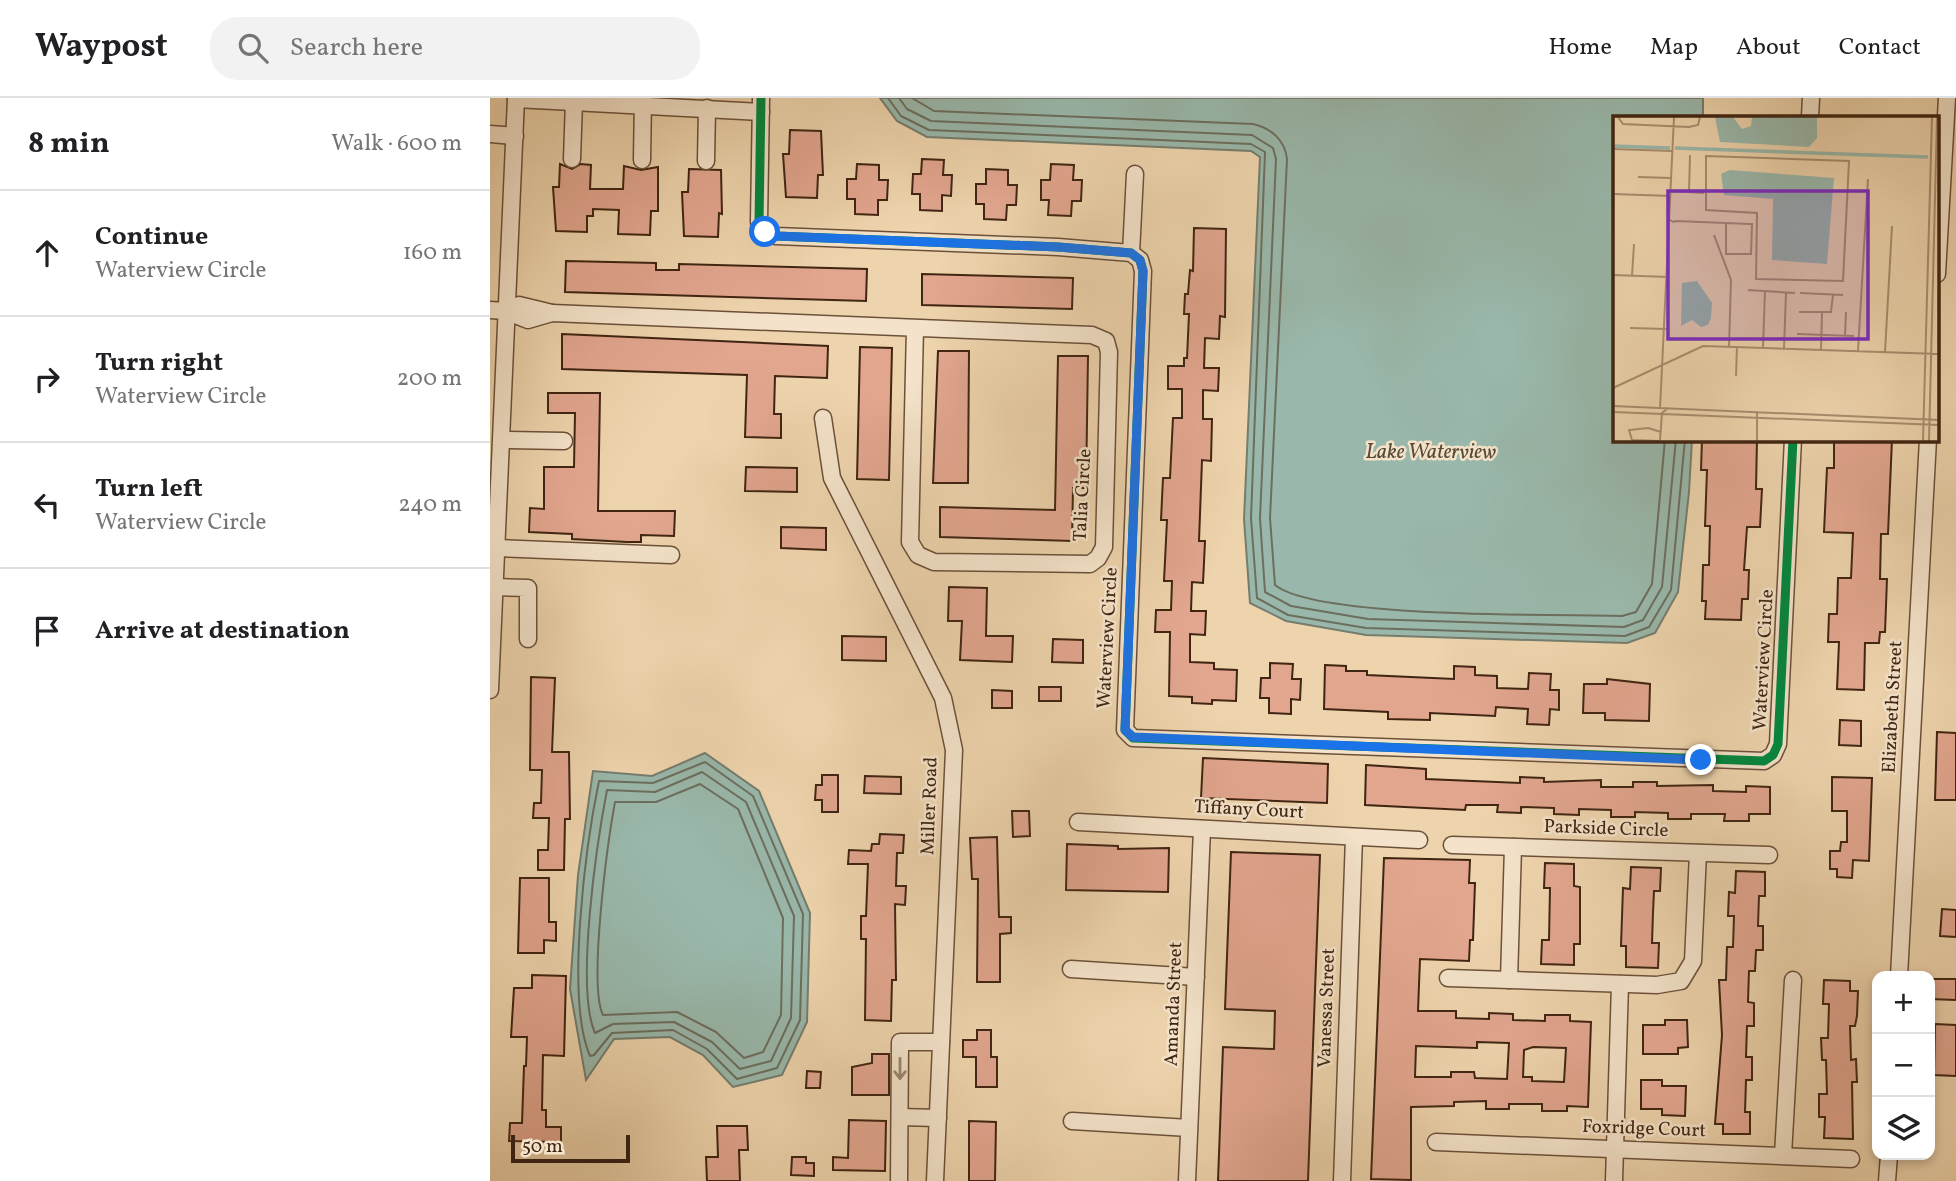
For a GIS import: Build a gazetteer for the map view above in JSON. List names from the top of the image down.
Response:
{
  "streets": {
    "street": [
      "Talia Circle",
      "Waterview Circle",
      "Elizabeth Street",
      "Miller Road",
      "Tiffany Court",
      "Parkside Circle",
      "Amanda Street",
      "Vanessa Street",
      "Foxridge Court"
    ]
  },
  "crossings": [
    ["Tiffany Court", "Amanda Street"],
    ["Tiffany Court", "Vanessa Street"]
  ],
  "water": ["Lake Waterview"],
  "scale_bar": "50 m",
  "page": {
    "header": "Waypost",
    "search": "Search here",
    "nav": [
      "Home",
      "Map",
      "About",
      "Contact"
    ],
    "heading": ["8 min", "Walk · 600 m"],
    "list": [
      ["Continue", "Waterview Circle", "160 m"],
      ["Turn right", "Waterview Circle", "200 m"],
      ["Turn left", "Waterview Circle", "240 m"],
      "Arrive at destination"
    ],
    "map_buttons": ["+", "−"],
    "scale": "50 m"
  }
}
